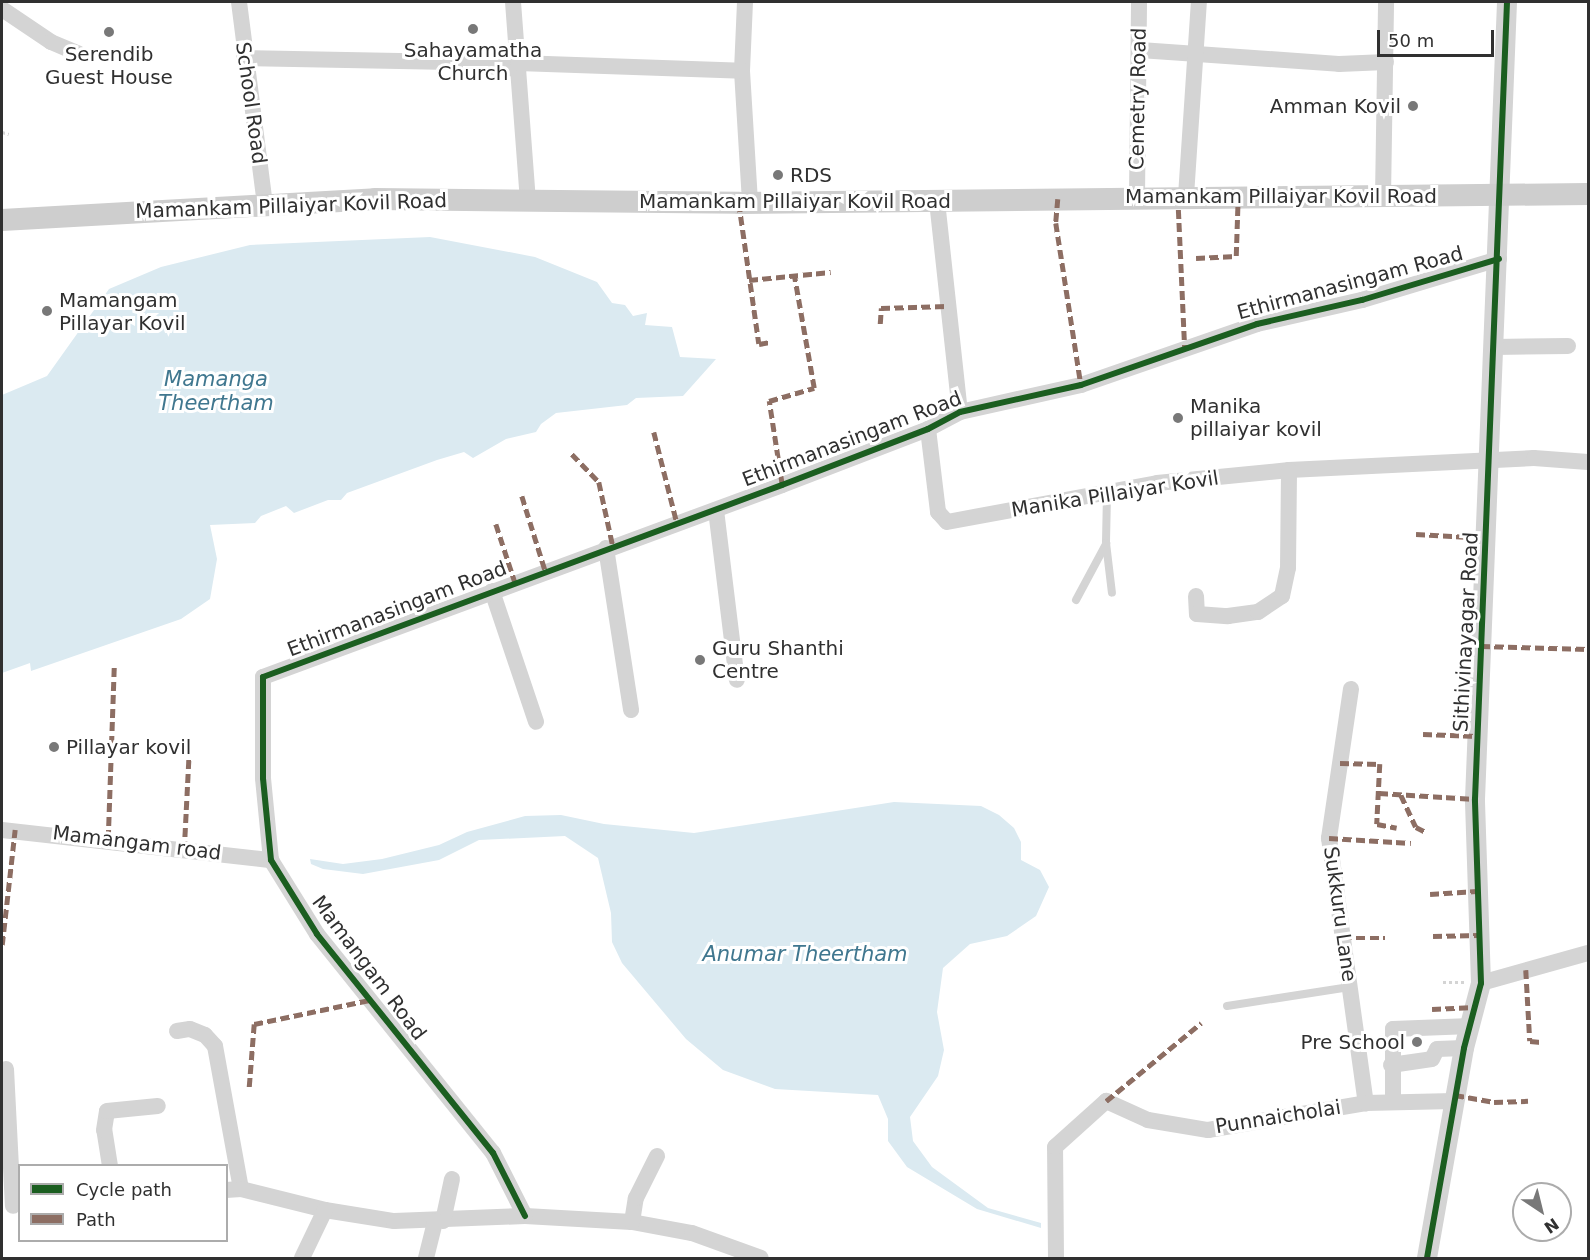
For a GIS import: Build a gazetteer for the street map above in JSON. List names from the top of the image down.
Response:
{
  "streets": {
    "main road": ["Mamankam Pillaiyar Kovil Road"],
    "street": [
      "Cemetry Road",
      "School Road",
      "Ethirmanasingam Road",
      "Manika Pillaiyar Kovil",
      "Sithivinayagar Road",
      "Mamangam road",
      "Sukkuru Lane",
      "Mamangam Road",
      "Punnaicholai"
    ]
  },
  "crossings": [
    ["Cemetry Road", "Mamankam Pillaiyar Kovil Road"],
    ["School Road", "Mamankam Pillaiyar Kovil Road"],
    ["Mamankam Pillaiyar Kovil Road", "Sithivinayagar Road"],
    ["Ethirmanasingam Road", "Manika Pillaiyar Kovil"],
    ["Ethirmanasingam Road", "Sithivinayagar Road"],
    ["Ethirmanasingam Road", "Mamangam Road"],
    ["Manika Pillaiyar Kovil", "Sithivinayagar Road"],
    ["Sithivinayagar Road", "Punnaicholai"],
    ["Mamangam road", "Mamangam Road"],
    ["Sukkuru Lane", "Punnaicholai"]
  ],
  "water": ["Mamanga Theertham", "Anumar Theertham"],
  "places": [
    "Sahayamatha Church",
    "Serendib Guest House",
    "Amman Kovil",
    "RDS",
    "Mamangam Pillayar Kovil",
    "Manika pillaiyar kovil",
    "Guru Shanthi Centre",
    "Pillayar kovil",
    "Pre School"
  ],
  "legend": ["Cycle path", "Path"],
  "scale_bar": "50 m",
  "north": "bottom right"
}
